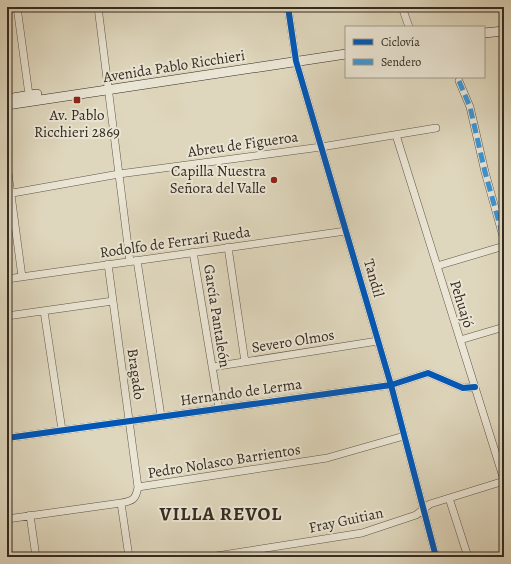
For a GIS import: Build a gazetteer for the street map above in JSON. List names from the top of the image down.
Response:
{
  "streets": {
    "main road": ["Avenida Pablo Ricchieri"],
    "street": [
      "Abreu de Figueroa",
      "Rodolfo de Ferrari Rueda",
      "Tandil",
      "Pehuajó",
      "García Pantaleón",
      "Severo Olmos",
      "Bragado",
      "Hernando de Lerma",
      "Pedro Nolasco Barrientos",
      "Fray Guitian"
    ]
  },
  "crossings": [
    ["Avenida Pablo Ricchieri", "Tandil"],
    ["Abreu de Figueroa", "Tandil"],
    ["Abreu de Figueroa", "Pehuajó"],
    ["Rodolfo de Ferrari Rueda", "Tandil"],
    ["Rodolfo de Ferrari Rueda", "García Pantaleón"],
    ["Rodolfo de Ferrari Rueda", "Bragado"],
    ["Tandil", "Severo Olmos"],
    ["Tandil", "Hernando de Lerma"],
    ["Tandil", "Pedro Nolasco Barrientos"],
    ["Tandil", "Fray Guitian"],
    ["Pehuajó", "Hernando de Lerma"],
    ["Pehuajó", "Fray Guitian"],
    ["García Pantaleón", "Severo Olmos"],
    ["García Pantaleón", "Hernando de Lerma"],
    ["Bragado", "Hernando de Lerma"],
    ["Bragado", "Pedro Nolasco Barrientos"]
  ],
  "districts": ["VILLA REVOL"],
  "places": {
    "transit": ["Av. Pablo Ricchieri 2869"],
    "other": ["Capilla Nuestra Señora del Valle"]
  },
  "legend": ["Ciclovía", "Sendero"]
}
